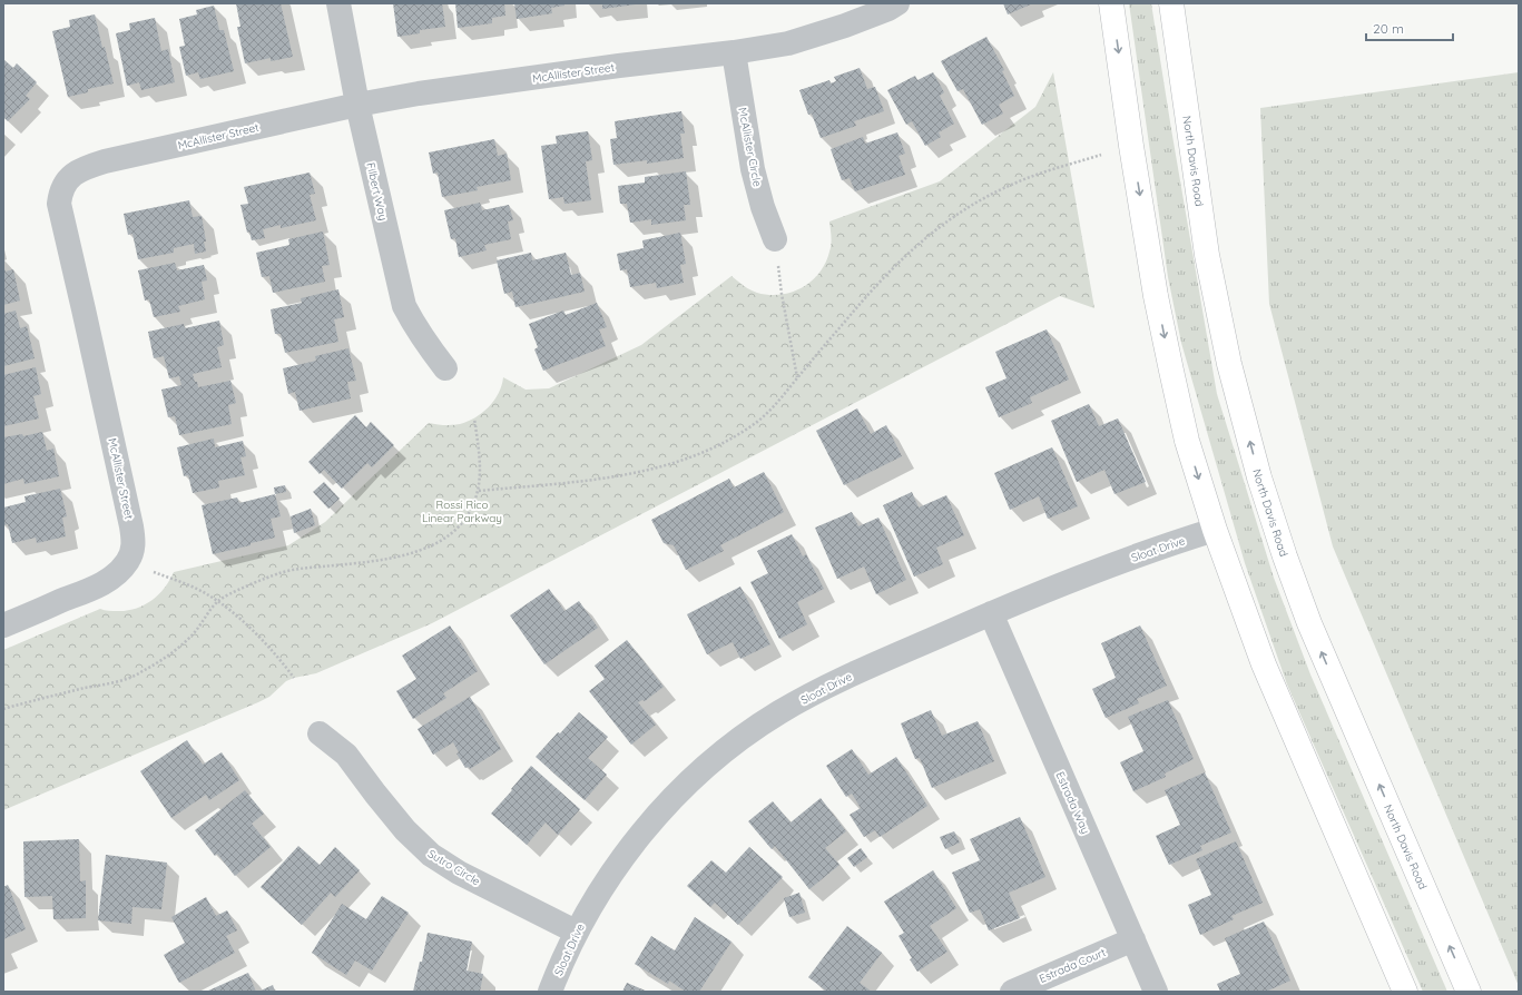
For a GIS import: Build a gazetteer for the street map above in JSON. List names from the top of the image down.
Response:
{
  "streets": {
    "highway": ["North Davis Road"],
    "street": [
      "McAllister Street",
      "McAllister Circle",
      "Filbert Way",
      "Sloat Drive",
      "Estrada Way",
      "Sutro Circle",
      "Estrada Court"
    ]
  },
  "crossings": [
    ["McAllister Street", "McAllister Circle"],
    ["McAllister Street", "Filbert Way"],
    ["Sloat Drive", "Estrada Way"],
    ["Sloat Drive", "Sutro Circle"],
    ["Estrada Way", "Estrada Court"]
  ],
  "parks": ["Rossi Rico Linear Parkway"],
  "scale_bar": "20 m"
}
